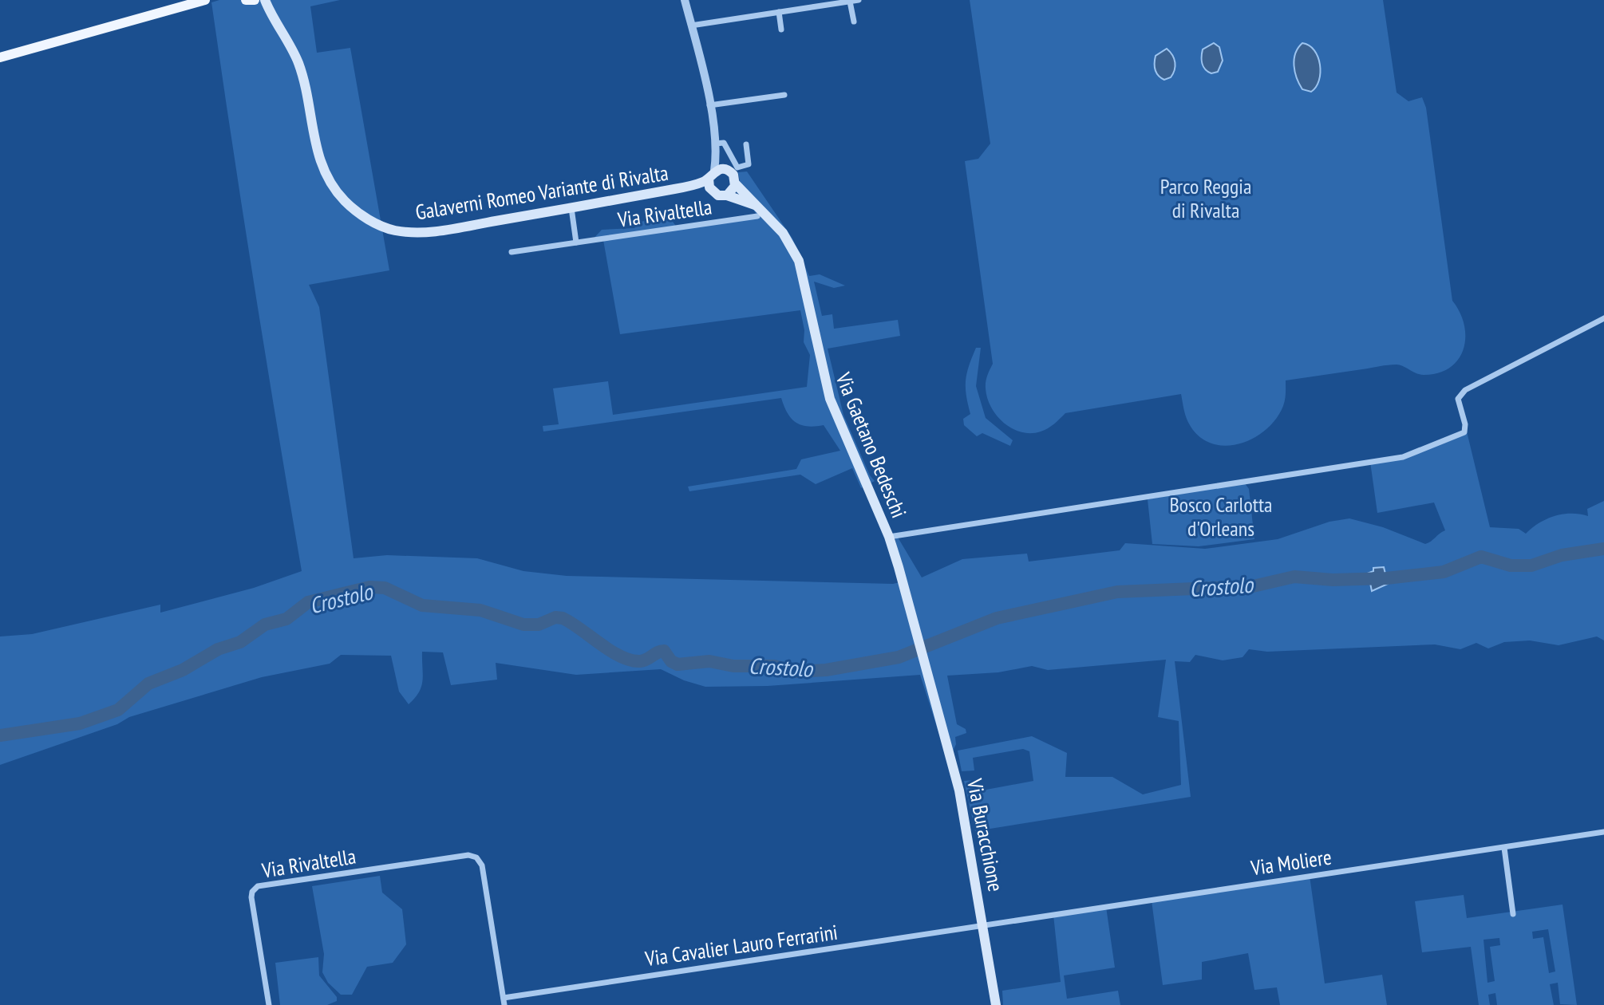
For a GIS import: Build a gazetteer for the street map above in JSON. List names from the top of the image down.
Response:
{
  "streets": {
    "main road": ["Galaverni Romeo Variante di Rivalta", "Via Gaetano Bedeschi", "Via Buracchione"],
    "street": ["Via Rivaltella", "Via Moliere", "Via Cavalier Lauro Ferrarini"]
  },
  "crossings": [
    ["Galaverni Romeo Variante di Rivalta", "Via Gaetano Bedeschi"],
    ["Via Rivaltella", "Via Gaetano Bedeschi"],
    ["Via Rivaltella", "Via Cavalier Lauro Ferrarini"],
    ["Via Gaetano Bedeschi", "Via Buracchione"],
    ["Via Buracchione", "Via Moliere"],
    ["Via Buracchione", "Via Cavalier Lauro Ferrarini"],
    ["Via Moliere", "Via Cavalier Lauro Ferrarini"]
  ],
  "water": ["Crostolo"],
  "parks": ["Parco Reggia di Rivalta", "Bosco Carlotta d'Orleans"]
}
